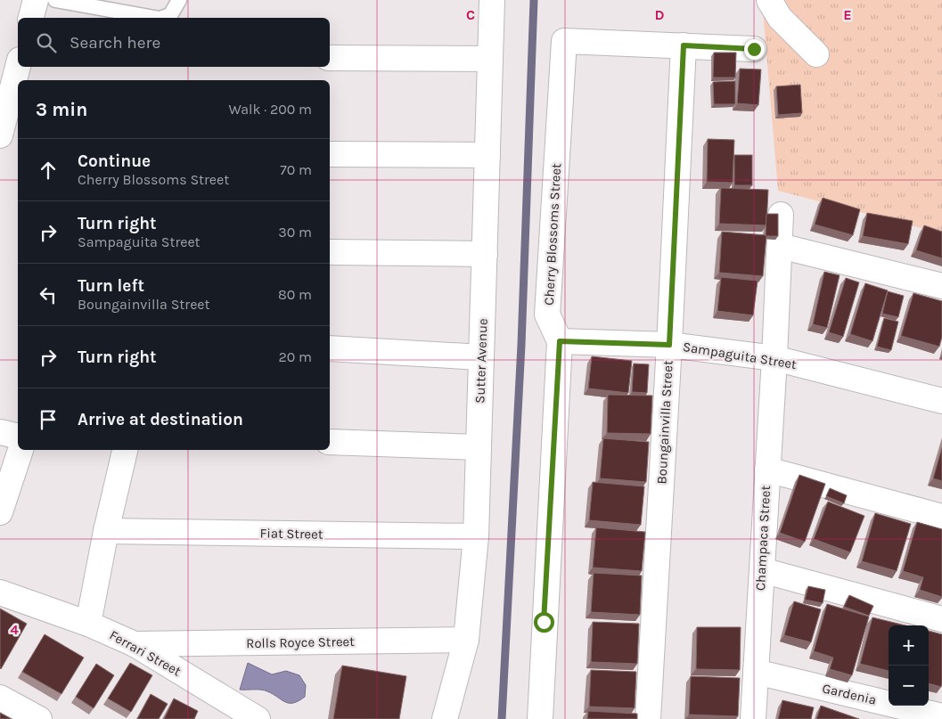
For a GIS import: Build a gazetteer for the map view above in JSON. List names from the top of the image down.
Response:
{
  "streets": {
    "street": [
      "Cherry Blossoms Street",
      "Sampaguita Street",
      "Sutter Avenue",
      "Boungainvilla Street",
      "Fiat Street",
      "Champaca Street",
      "Rolls Royce Street",
      "Ferrari Street",
      "Gardenia"
    ]
  },
  "crossings": [
    ["Cherry Blossoms Street", "Sampaguita Street"],
    ["Cherry Blossoms Street", "Boungainvilla Street"],
    ["Sampaguita Street", "Boungainvilla Street"],
    ["Sampaguita Street", "Champaca Street"],
    ["Sutter Avenue", "Fiat Street"],
    ["Sutter Avenue", "Rolls Royce Street"],
    ["Champaca Street", "Gardenia"],
    ["Rolls Royce Street", "Ferrari Street"]
  ],
  "page": {
    "search": "Search here",
    "heading": ["3 min", "Walk · 200 m"],
    "list": [
      ["Continue", "Cherry Blossoms Street", "70 m"],
      ["Turn right", "Sampaguita Street", "30 m"],
      ["Turn left", "Boungainvilla Street", "80 m"],
      ["Turn right", "20 m"],
      "Arrive at destination"
    ],
    "map_buttons": ["+", "−"]
  },
  "grid": {
    "columns": ["C", "D", "E"],
    "rows": ["4"]
  }
}
